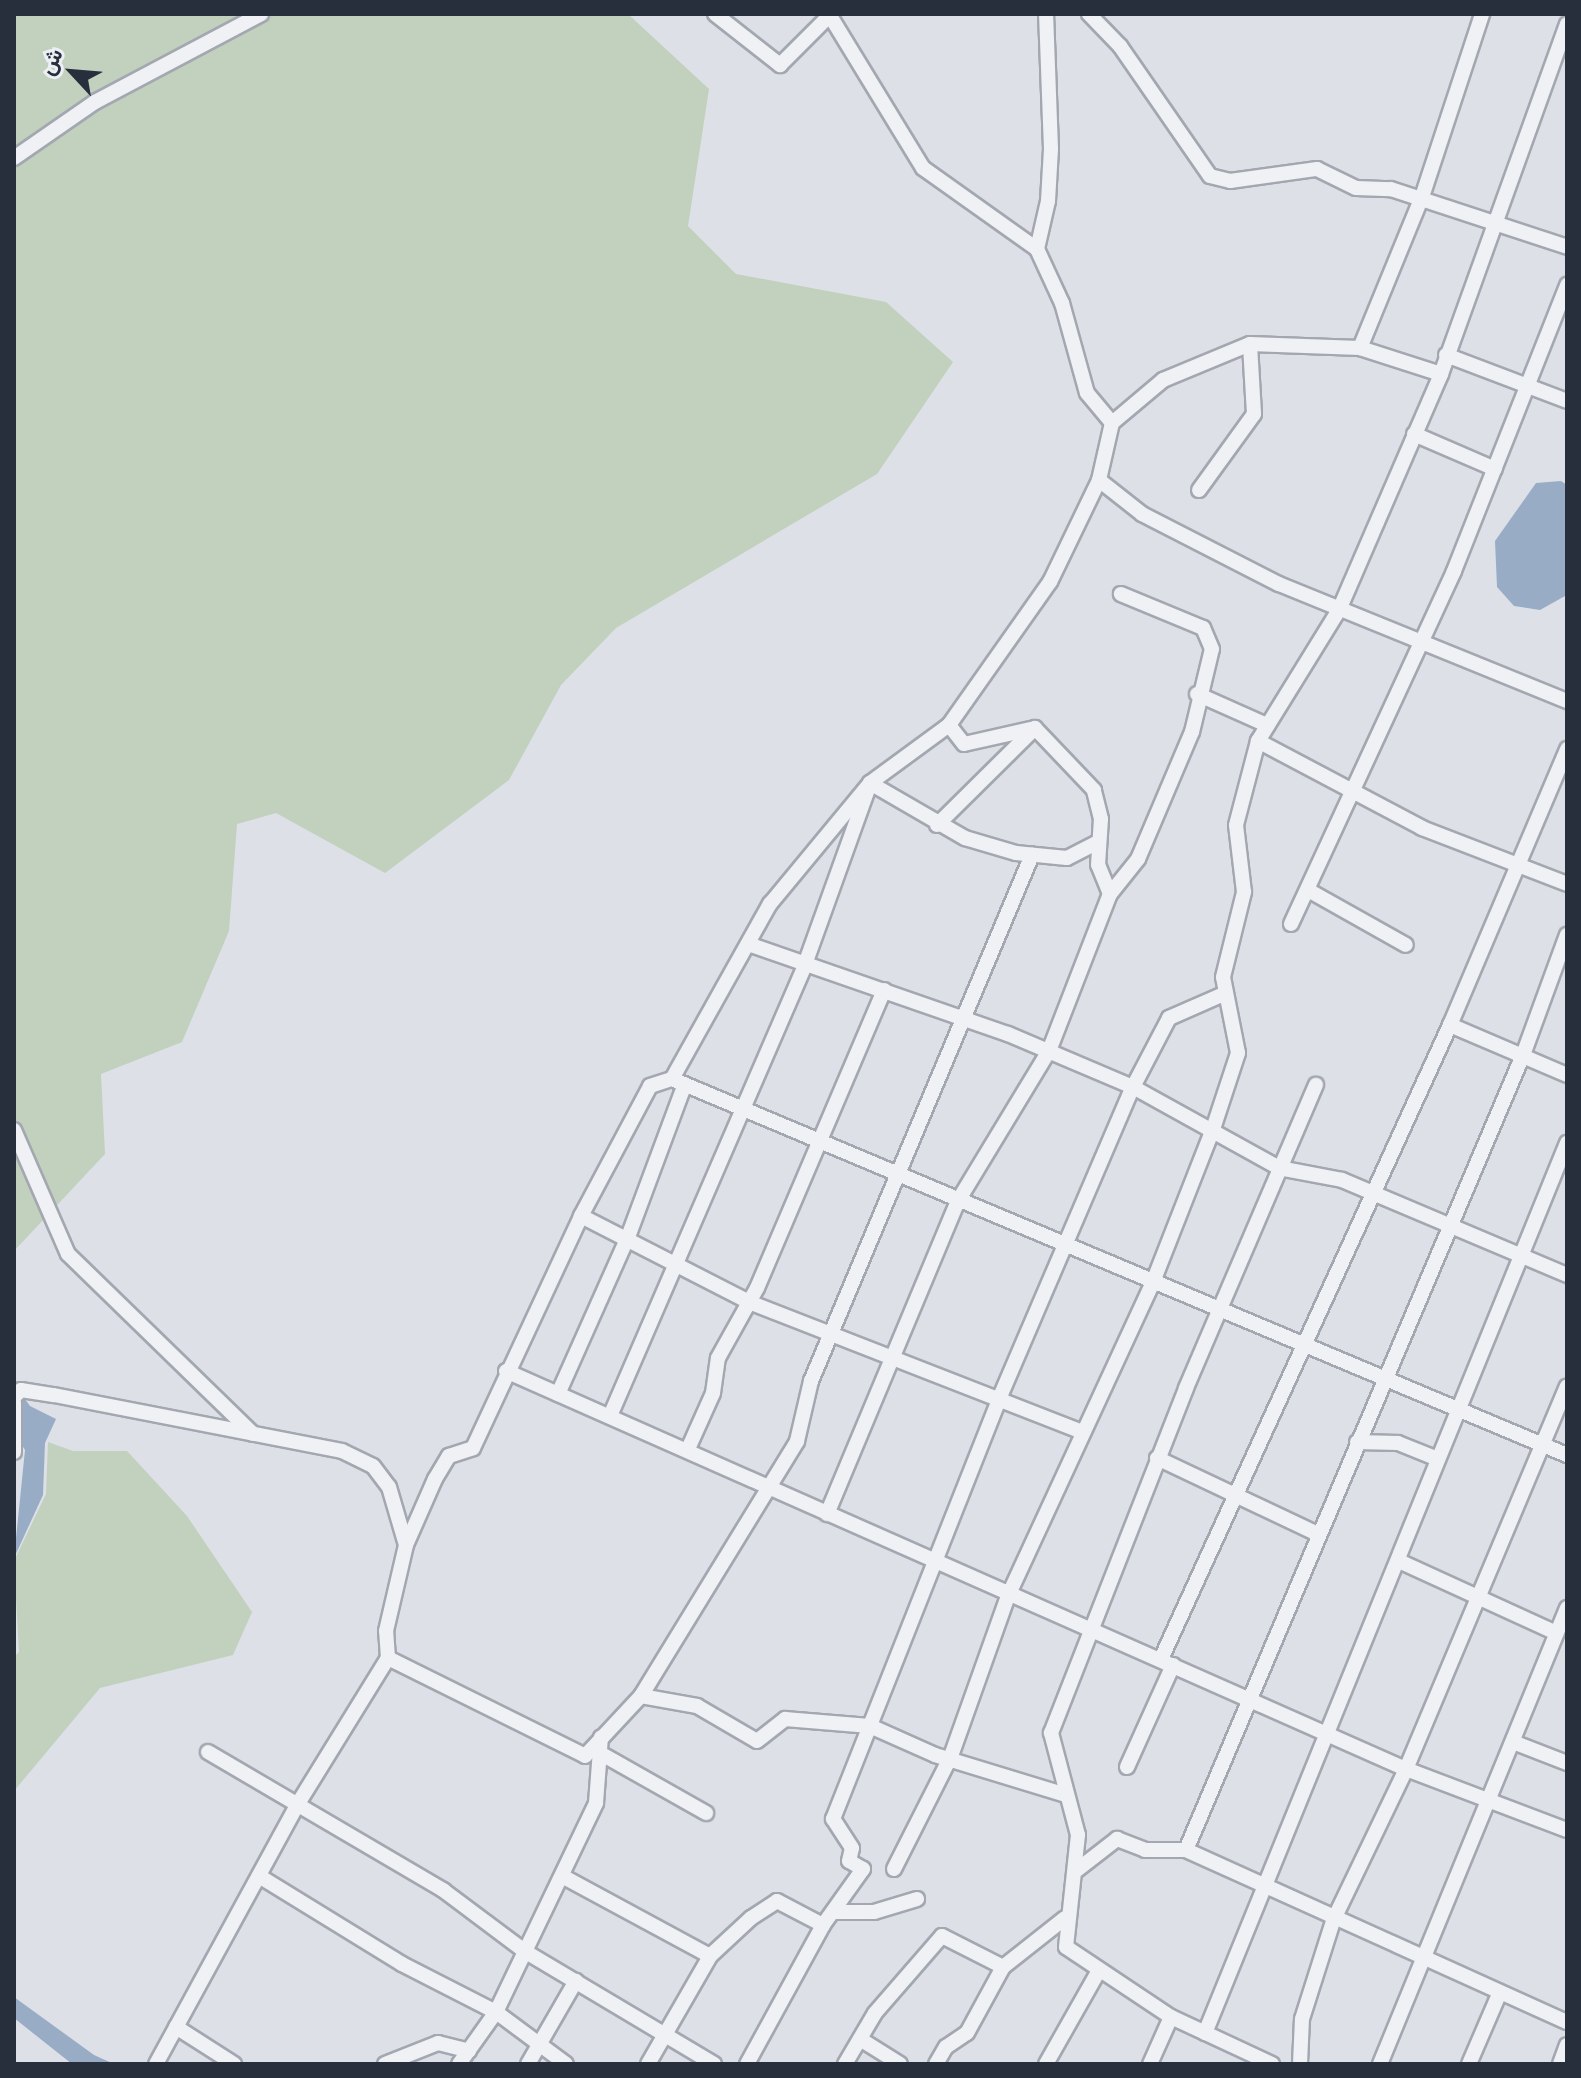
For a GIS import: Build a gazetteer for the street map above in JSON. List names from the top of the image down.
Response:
{
  "north": "top left"
}
